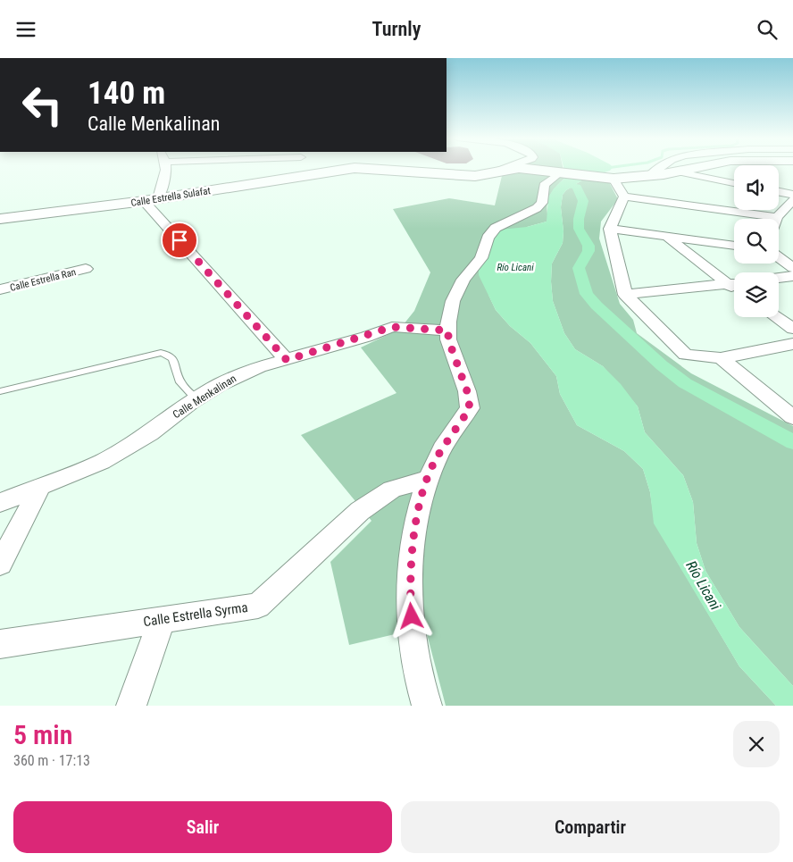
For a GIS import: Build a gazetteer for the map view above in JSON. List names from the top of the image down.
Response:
{
  "streets": {
    "street": [
      "Calle Estrella Sulafat",
      "Calle Estrella Ran",
      "Calle Menkalinan",
      "Calle Estrella Syrma"
    ]
  },
  "water": ["Río Licani"],
  "page": {
    "header": "Turnly",
    "turn": ["140 m", "Calle Menkalinan"],
    "heading": ["5 min", "360 m · 17:13"],
    "buttons": ["Salir", "Compartir"]
  }
}
